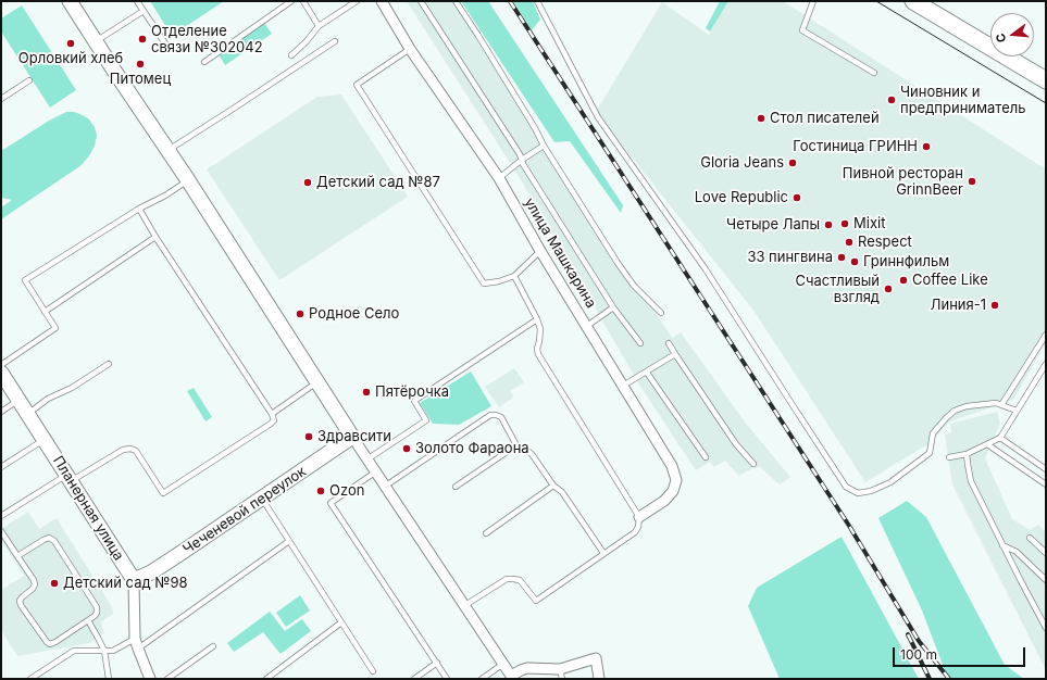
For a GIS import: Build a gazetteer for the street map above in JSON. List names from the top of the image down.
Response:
{
  "streets": {
    "street": ["улица Машкарина", "Планерная улица", "Чеченевой переулок"]
  },
  "crossings": [
    ["Планерная улица", "Чеченевой переулок"]
  ],
  "places": [
    "Отделение связи №302042",
    "Орловкий хлеб",
    "Питомец",
    "Чиновник и предприниматель",
    "Стол писателей",
    "Гостиница ГРИНН",
    "Gloria Jeans",
    "Пивной ресторан GrinnBeer",
    "Детский сад №87",
    "Love Republic",
    "Mixit",
    "Четыре Лапы",
    "Respect",
    "33 пингвина",
    "Гриннфильм",
    "Coffee Like",
    "Счастливый взгляд",
    "Линия-1",
    "Родное Село",
    "Пятёрочка",
    "Здравсити",
    "Золото Фараона",
    "Ozon",
    "Детский сад №98"
  ],
  "scale_bar": "100 m",
  "north": "left"
}
